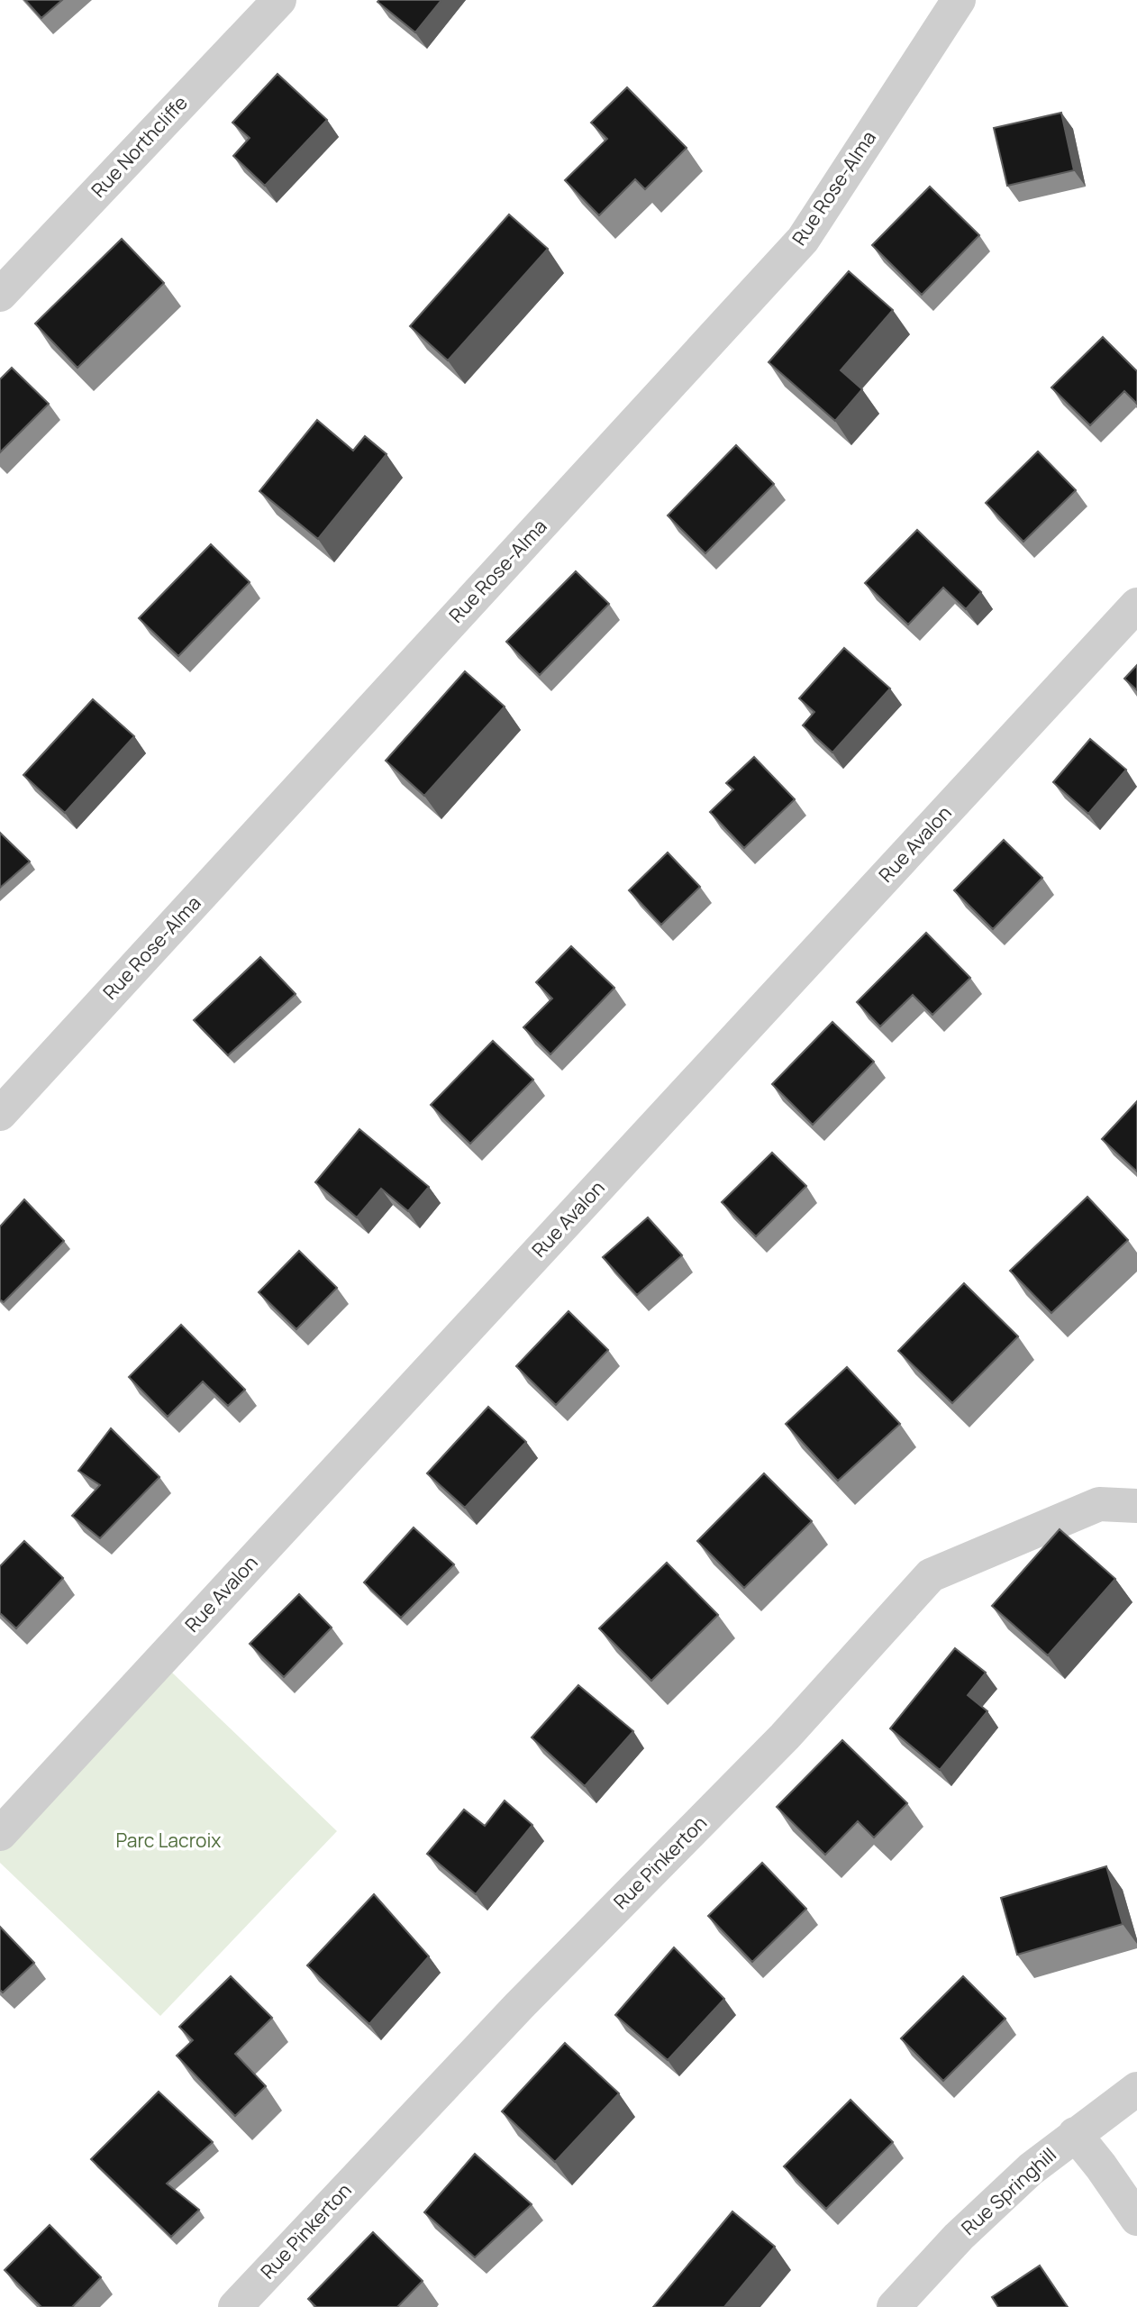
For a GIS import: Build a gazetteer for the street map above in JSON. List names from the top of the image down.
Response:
{
  "streets": {
    "street": [
      "Rue Northcliffe",
      "Rue Rose-Alma",
      "Rue Avalon",
      "Rue Pinkerton",
      "Rue Springhill"
    ]
  },
  "parks": ["Parc Lacroix"]
}
